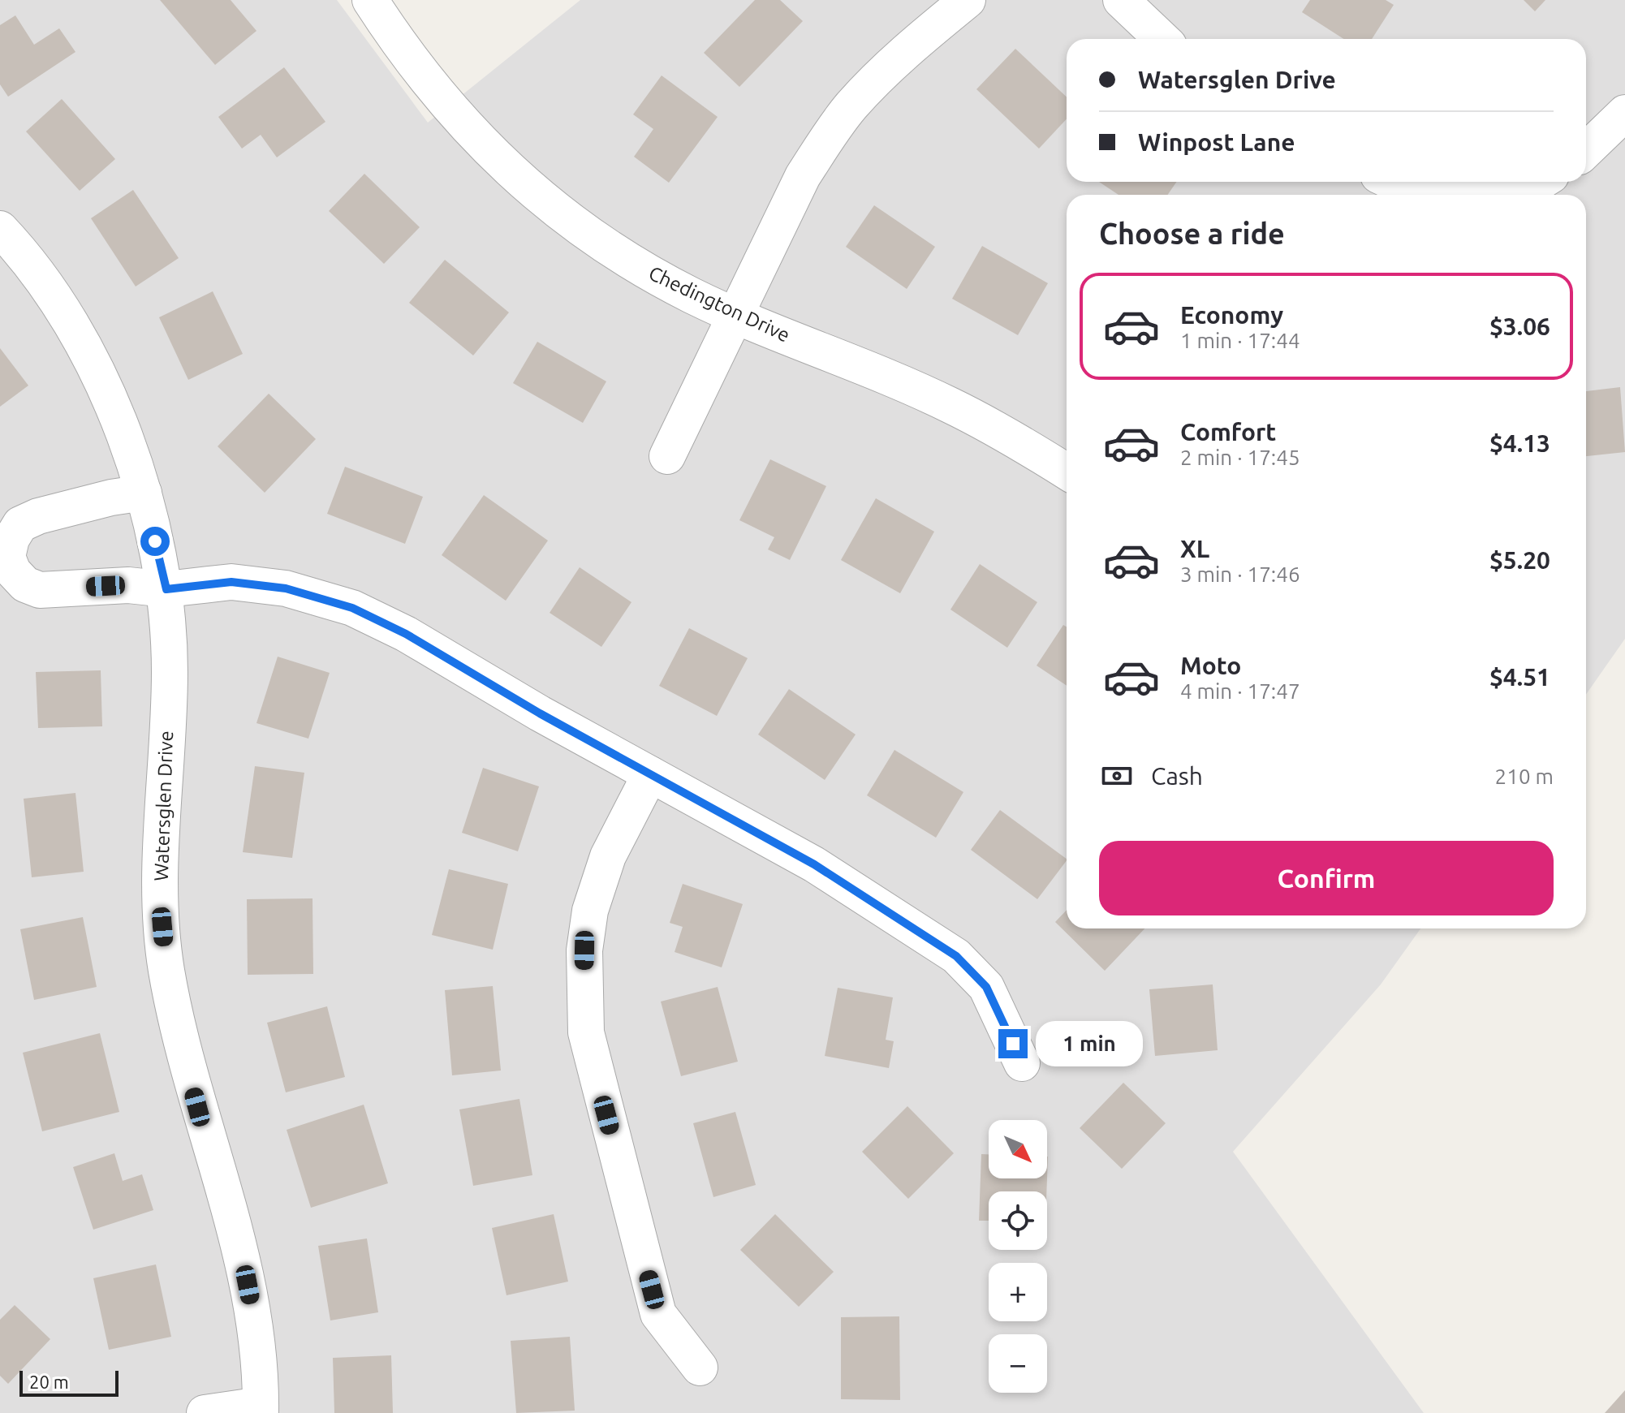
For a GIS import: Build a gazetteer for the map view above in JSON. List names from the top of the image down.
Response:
{
  "streets": {
    "street": ["Chedington Drive", "Watersglen Drive"]
  },
  "scale_bar": "20 m",
  "north": "bottom right",
  "page": {
    "banner": ["Watersglen Drive", "Winpost Lane"],
    "heading": "Choose a ride",
    "list": [
      {
        "name": "Economy",
        "note": "1 min · 17:44",
        "value": "$3.06"
      },
      {
        "name": "Comfort",
        "note": "2 min · 17:45",
        "value": "$4.13"
      },
      {
        "name": "XL",
        "note": "3 min · 17:46",
        "value": "$5.20"
      },
      {
        "name": "Moto",
        "note": "4 min · 17:47",
        "value": "$4.51"
      }
    ],
    "pay": ["Cash", "210 m"],
    "buttons": "Confirm",
    "bubble": "1 min",
    "map_buttons": ["+", "−"],
    "scale": "20 m"
  }
}
